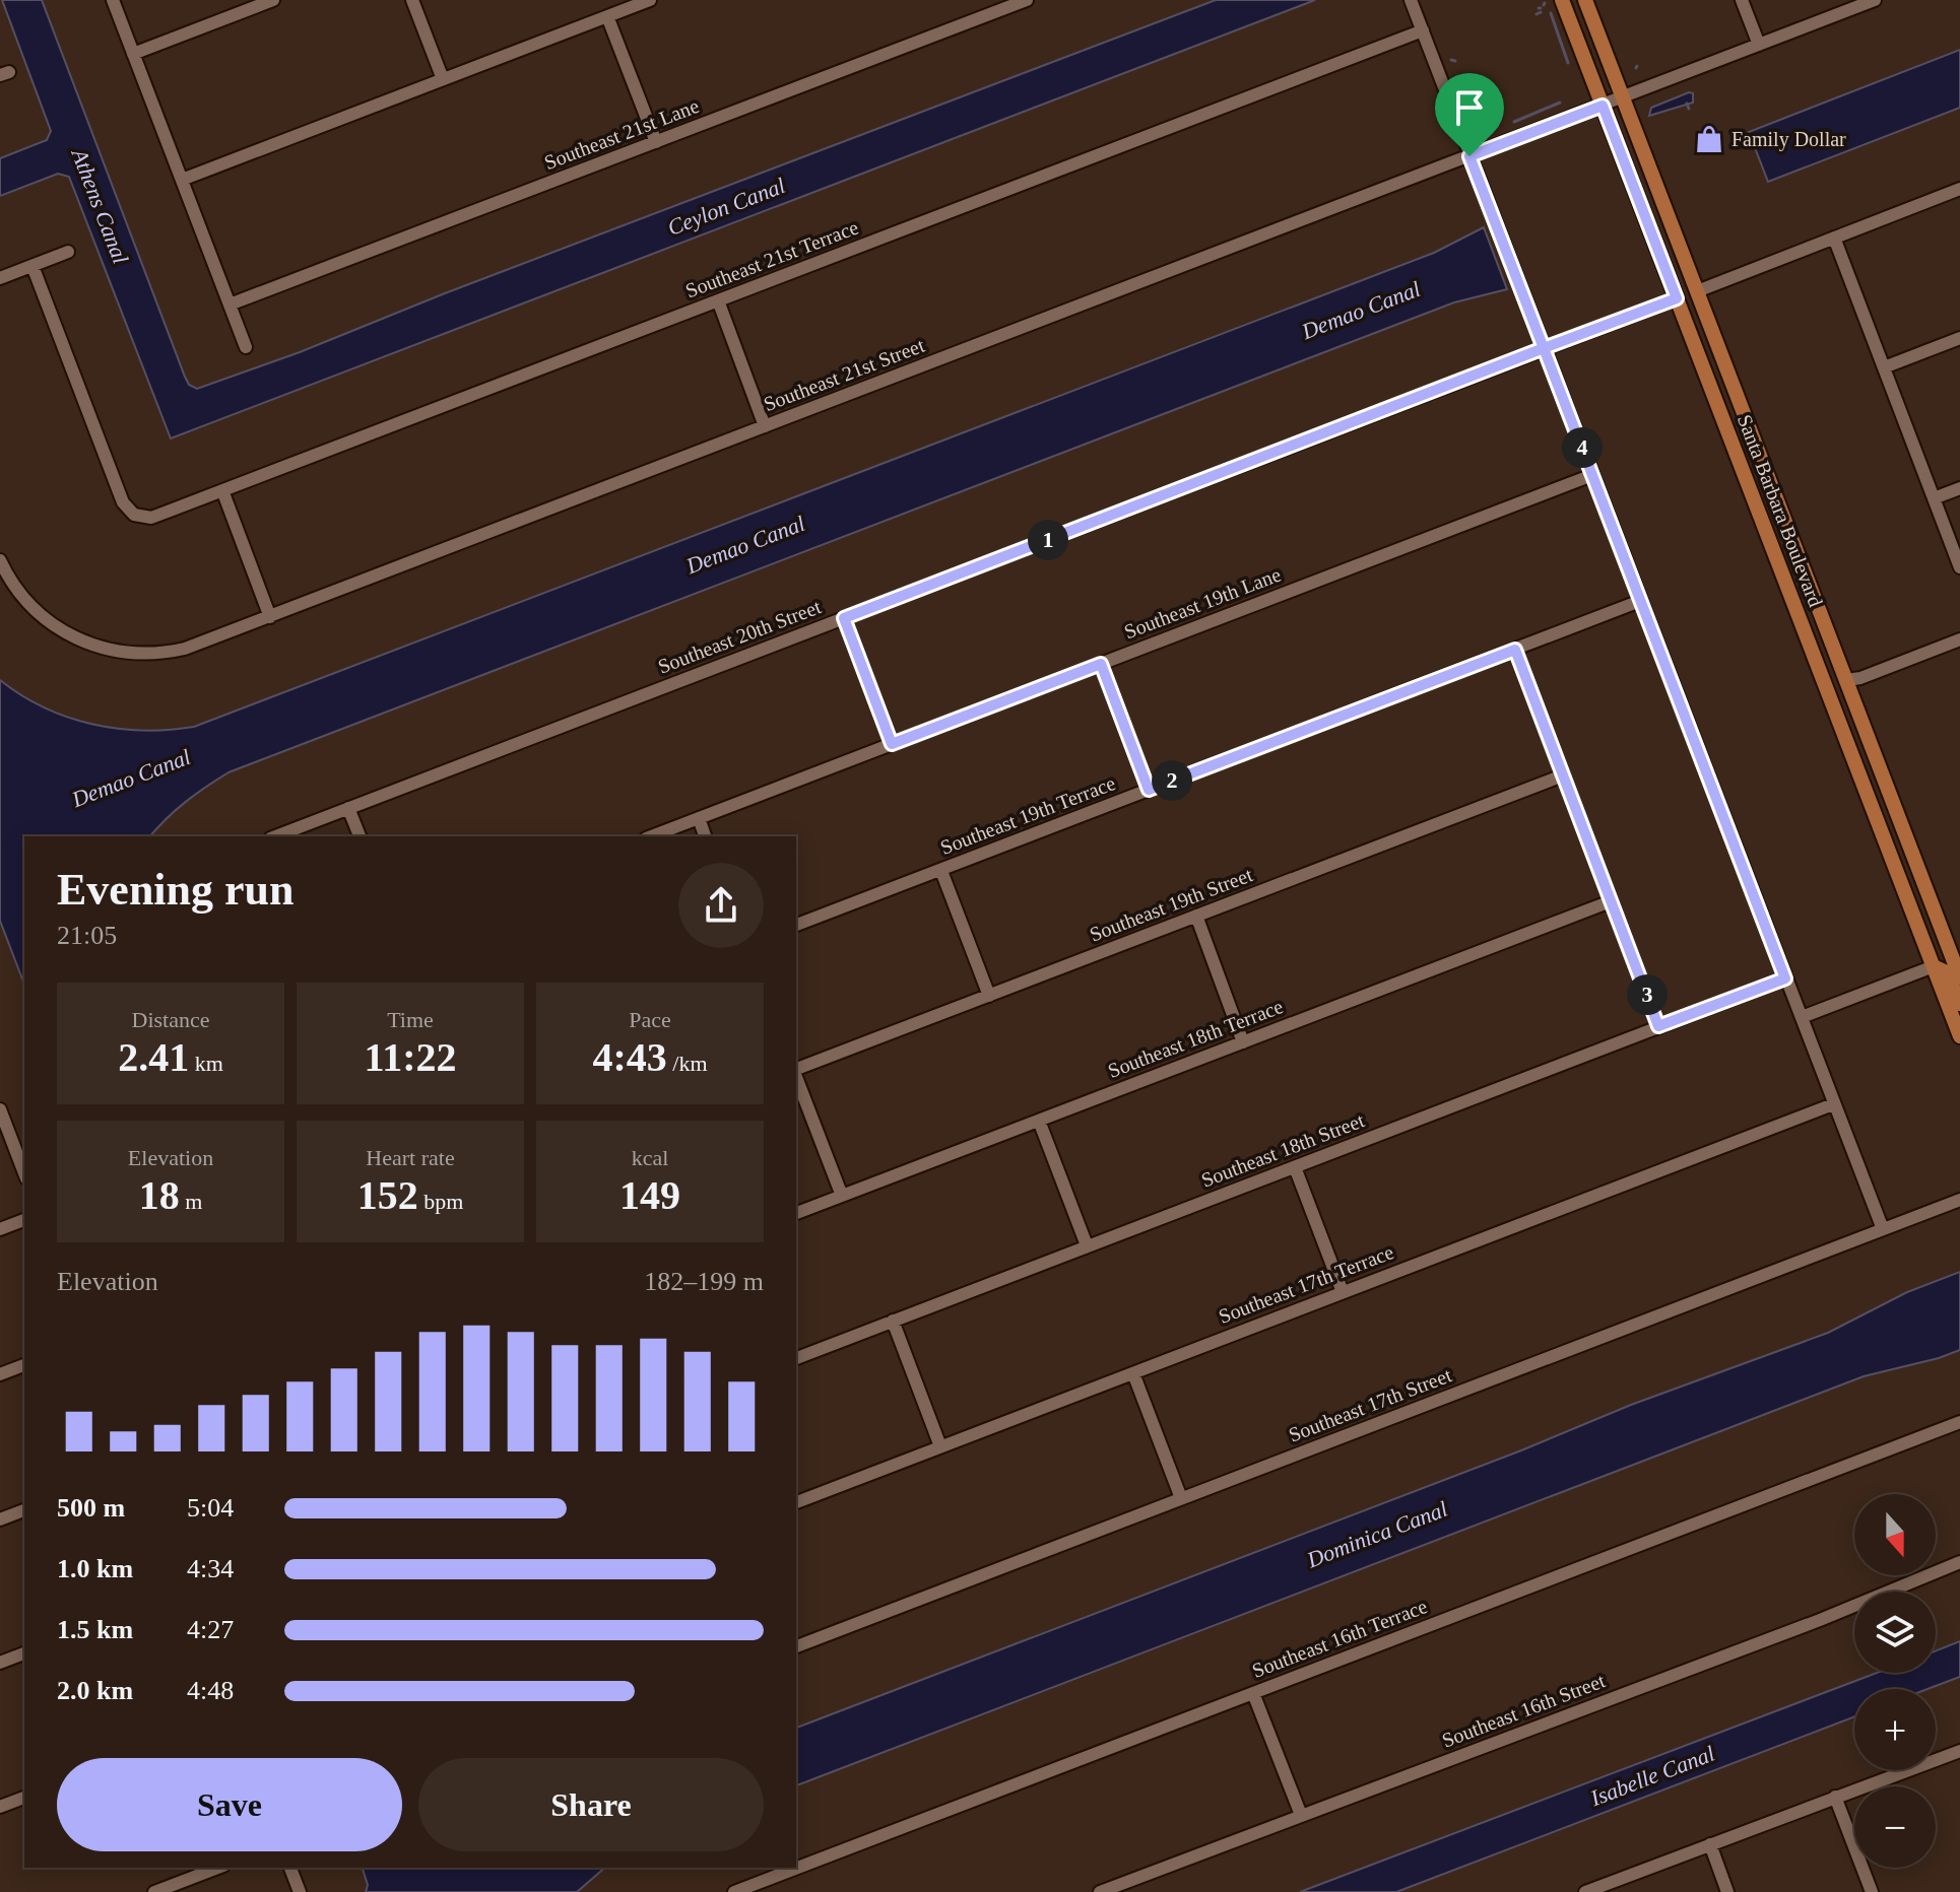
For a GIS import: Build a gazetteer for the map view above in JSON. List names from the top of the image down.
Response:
{
  "streets": {
    "main road": ["Santa Barbara Boulevard"],
    "street": [
      "Southeast 21st Lane",
      "Southeast 21st Terrace",
      "Southeast 21st Street",
      "Southeast 19th Lane",
      "Southeast 20th Street",
      "Southeast 19th Terrace",
      "Southeast 19th Street",
      "Southeast 18th Terrace",
      "Southeast 18th Street",
      "Southeast 17th Terrace",
      "Southeast 17th Street",
      "Southeast 16th Terrace",
      "Southeast 16th Street"
    ]
  },
  "crossings": [
    ["Southeast 21st Street", "Santa Barbara Boulevard"],
    ["Santa Barbara Boulevard", "Southeast 20th Street"]
  ],
  "water": [
    "Athens Canal",
    "Ceylon Canal",
    "Demao Canal",
    "Dominica Canal",
    "Isabelle Canal"
  ],
  "places": {
    "shop": ["Family Dollar"]
  },
  "north": "bottom",
  "page": {
    "pins": [
      "4",
      "1",
      "2",
      "3"
    ],
    "heading": ["Evening run", "21:05"],
    "stats": [
      ["Distance", "2.41 km"],
      ["Time", "11:22"],
      ["Pace", "4:43 /km"],
      ["Elevation", "18 m"],
      ["Heart rate", "152 bpm"],
      ["kcal", "149"]
    ],
    "chart": ["Elevation", "182–199 m"],
    "list": [
      {
        "name": "500 m",
        "note": "5:04"
      },
      {
        "name": "1.0 km",
        "note": "4:34"
      },
      {
        "name": "1.5 km",
        "note": "4:27"
      },
      {
        "name": "2.0 km",
        "note": "4:48"
      }
    ],
    "map_buttons": ["+", "−"],
    "buttons": ["Save", "Share"]
  }
}
